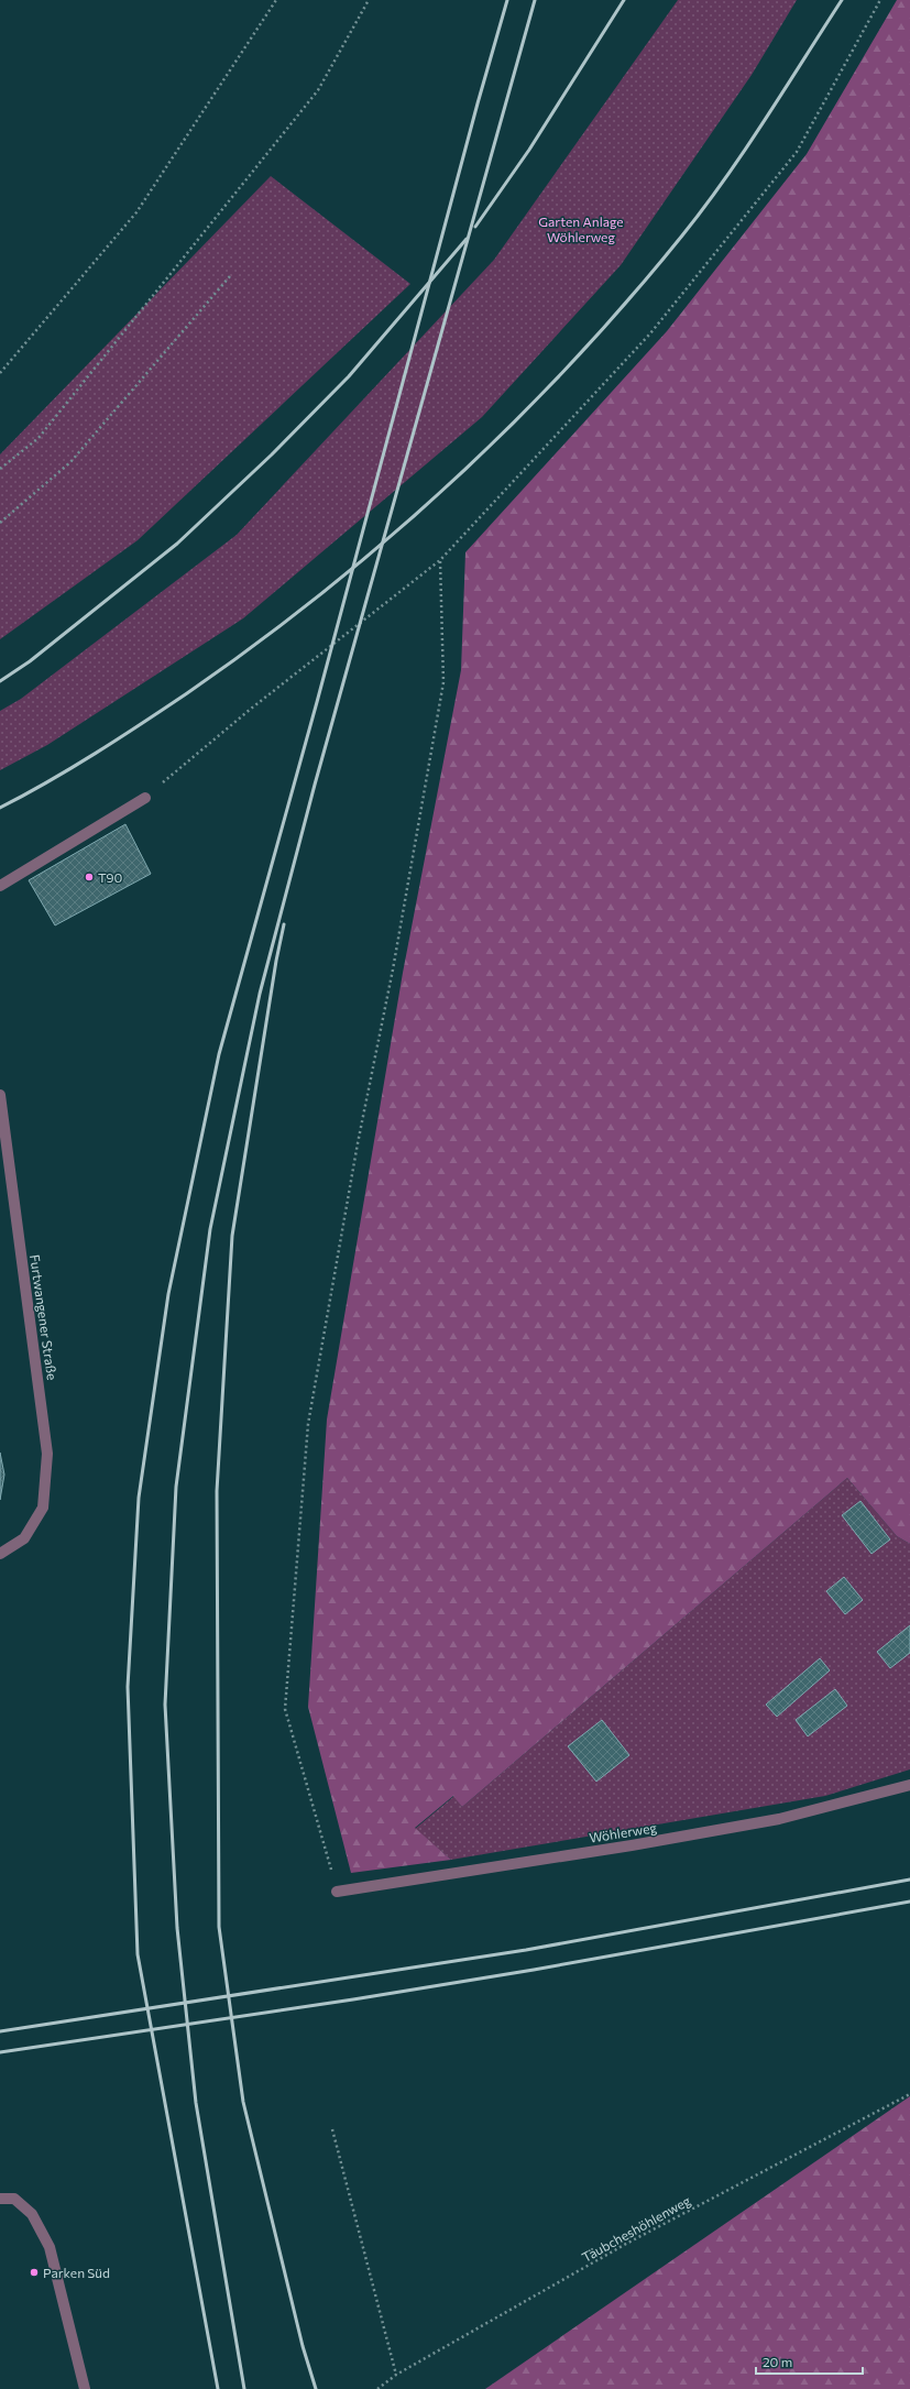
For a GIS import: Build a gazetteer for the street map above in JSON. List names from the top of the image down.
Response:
{
  "streets": {
    "street": ["Furtwangener Straße", "Wöhlerweg"],
    "path": ["Täubcheshöhlenweg"]
  },
  "parks": ["Garten Anlage Wöhlerweg"],
  "places": ["T90", "Parken Süd"],
  "scale_bar": "20 m"
}
